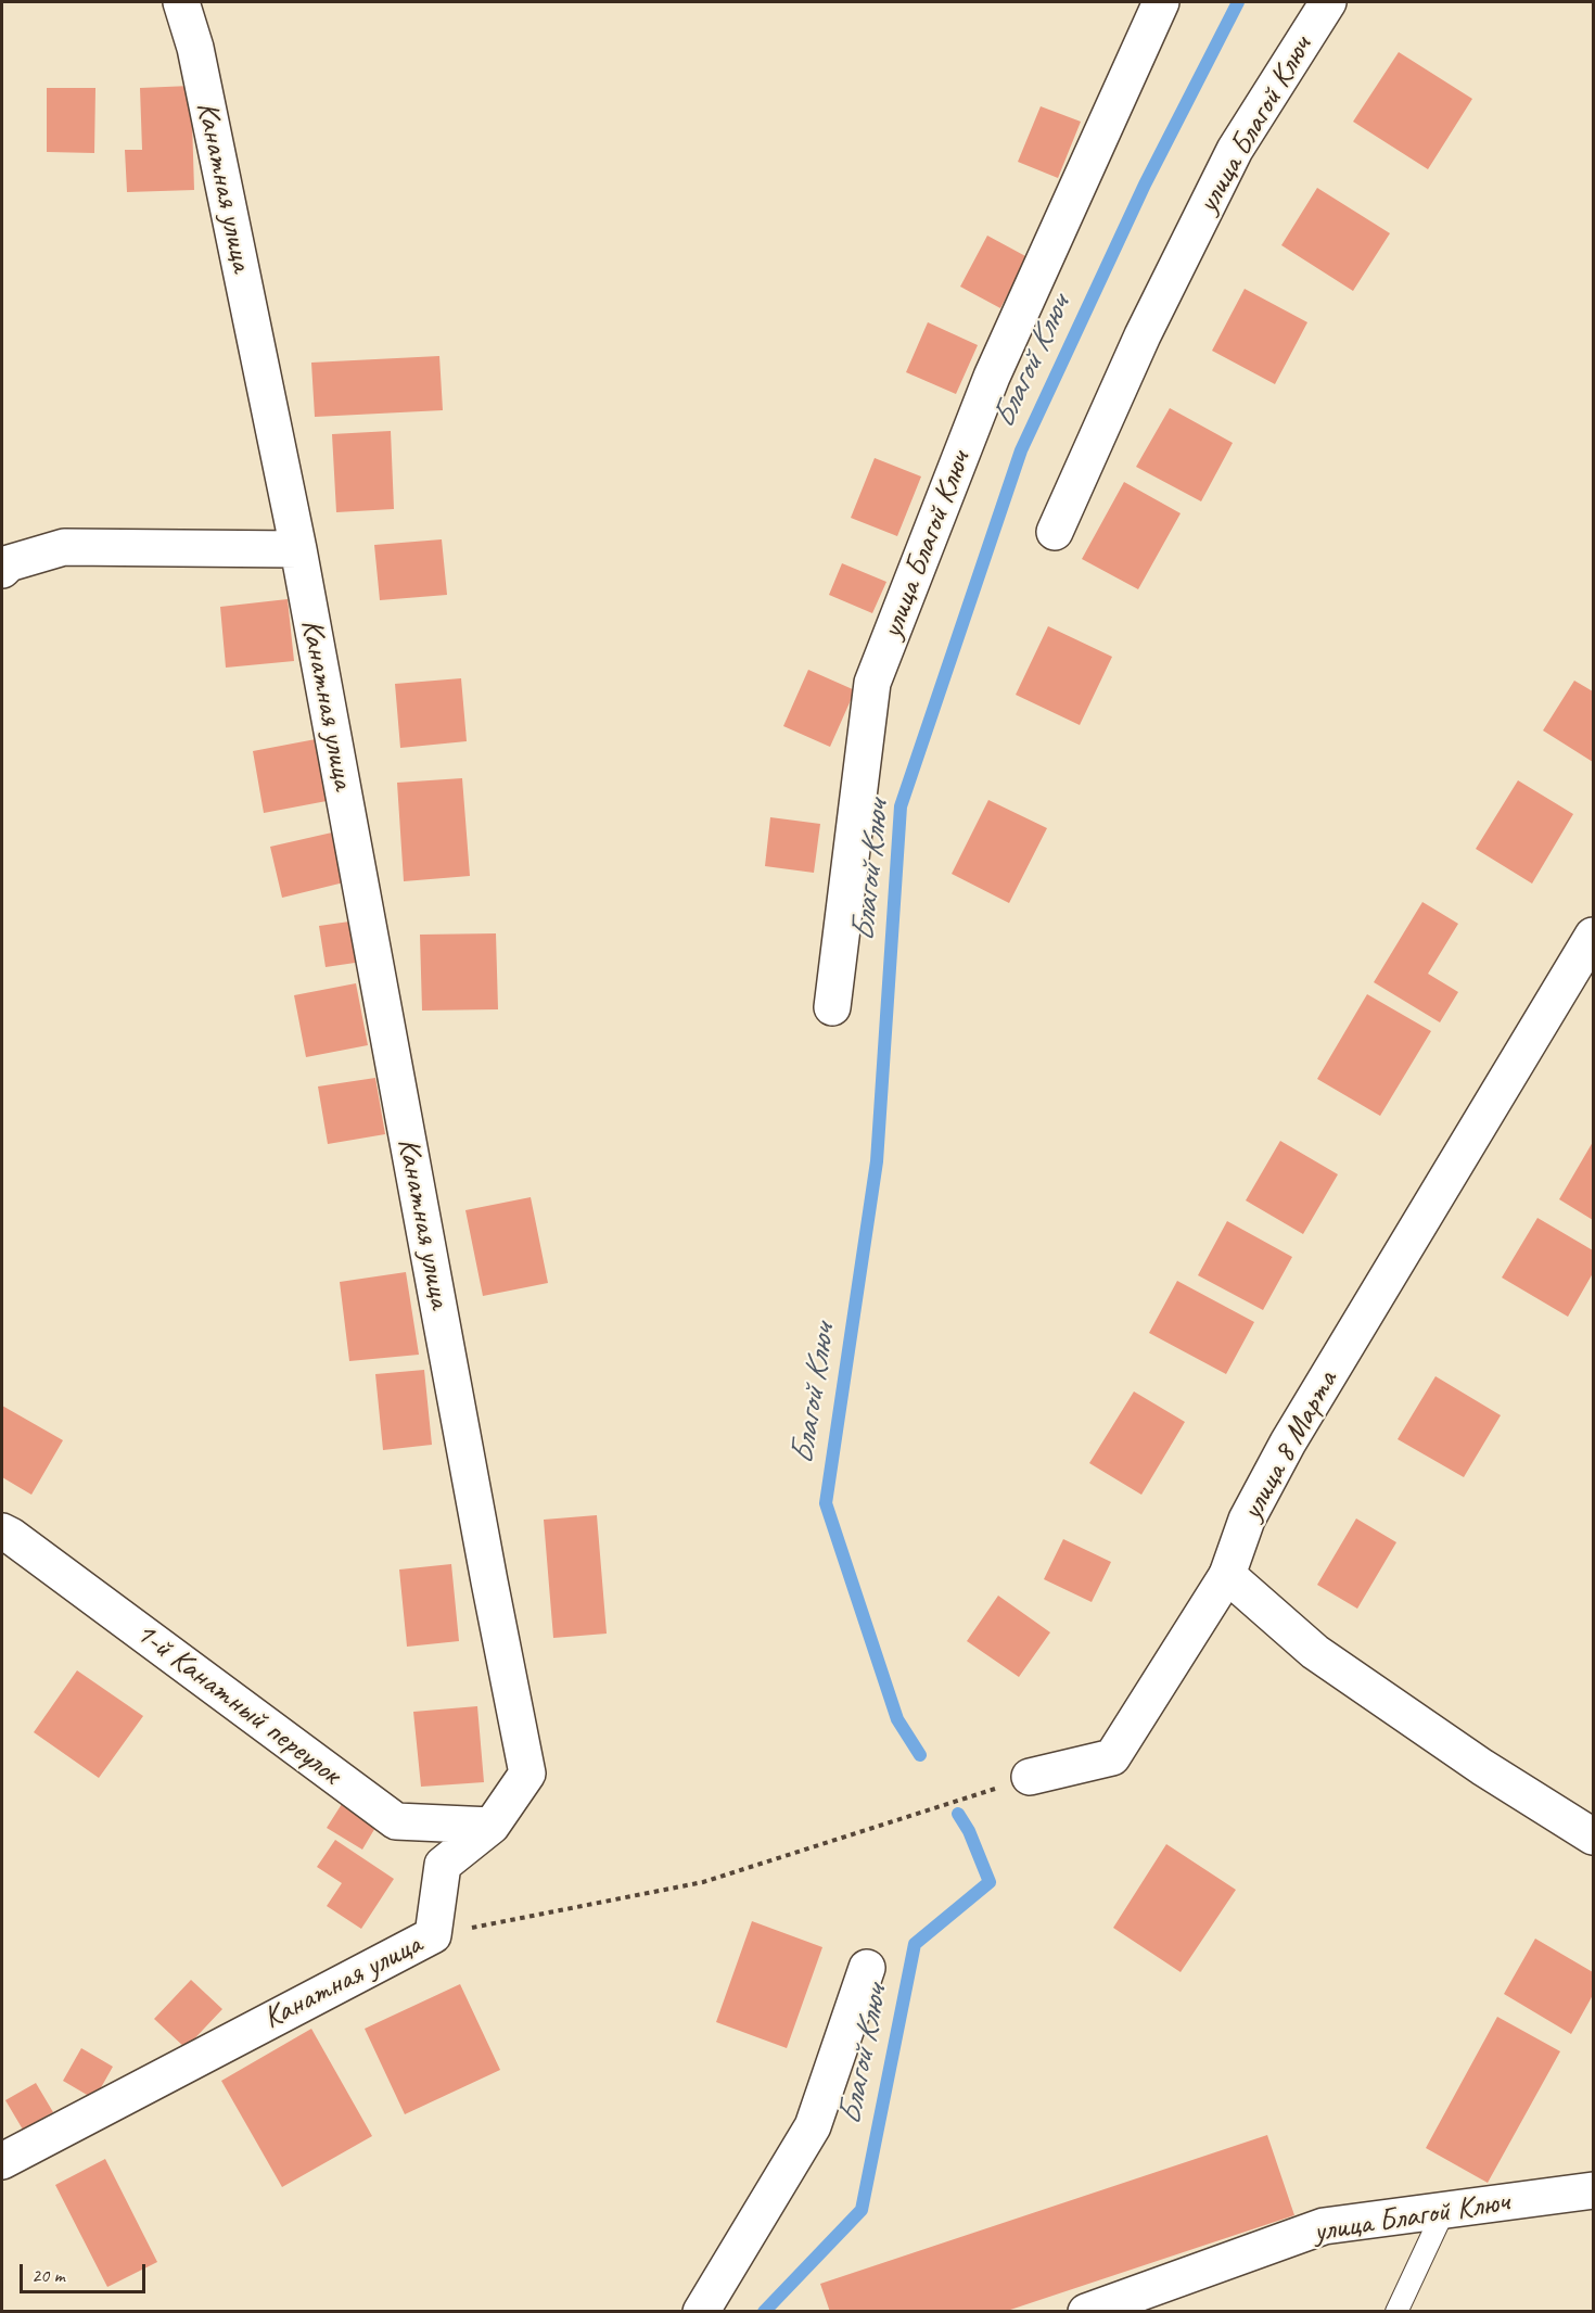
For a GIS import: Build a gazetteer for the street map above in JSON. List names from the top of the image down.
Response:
{
  "streets": {
    "street": [
      "улица Благой Ключ",
      "Канатная улица",
      "улица 8 Марта",
      "1-й Канатный переулок"
    ]
  },
  "crossings": [
    ["Канатная улица", "1-й Канатный переулок"]
  ],
  "water": ["Благой Ключ"],
  "scale_bar": "20 m"
}
